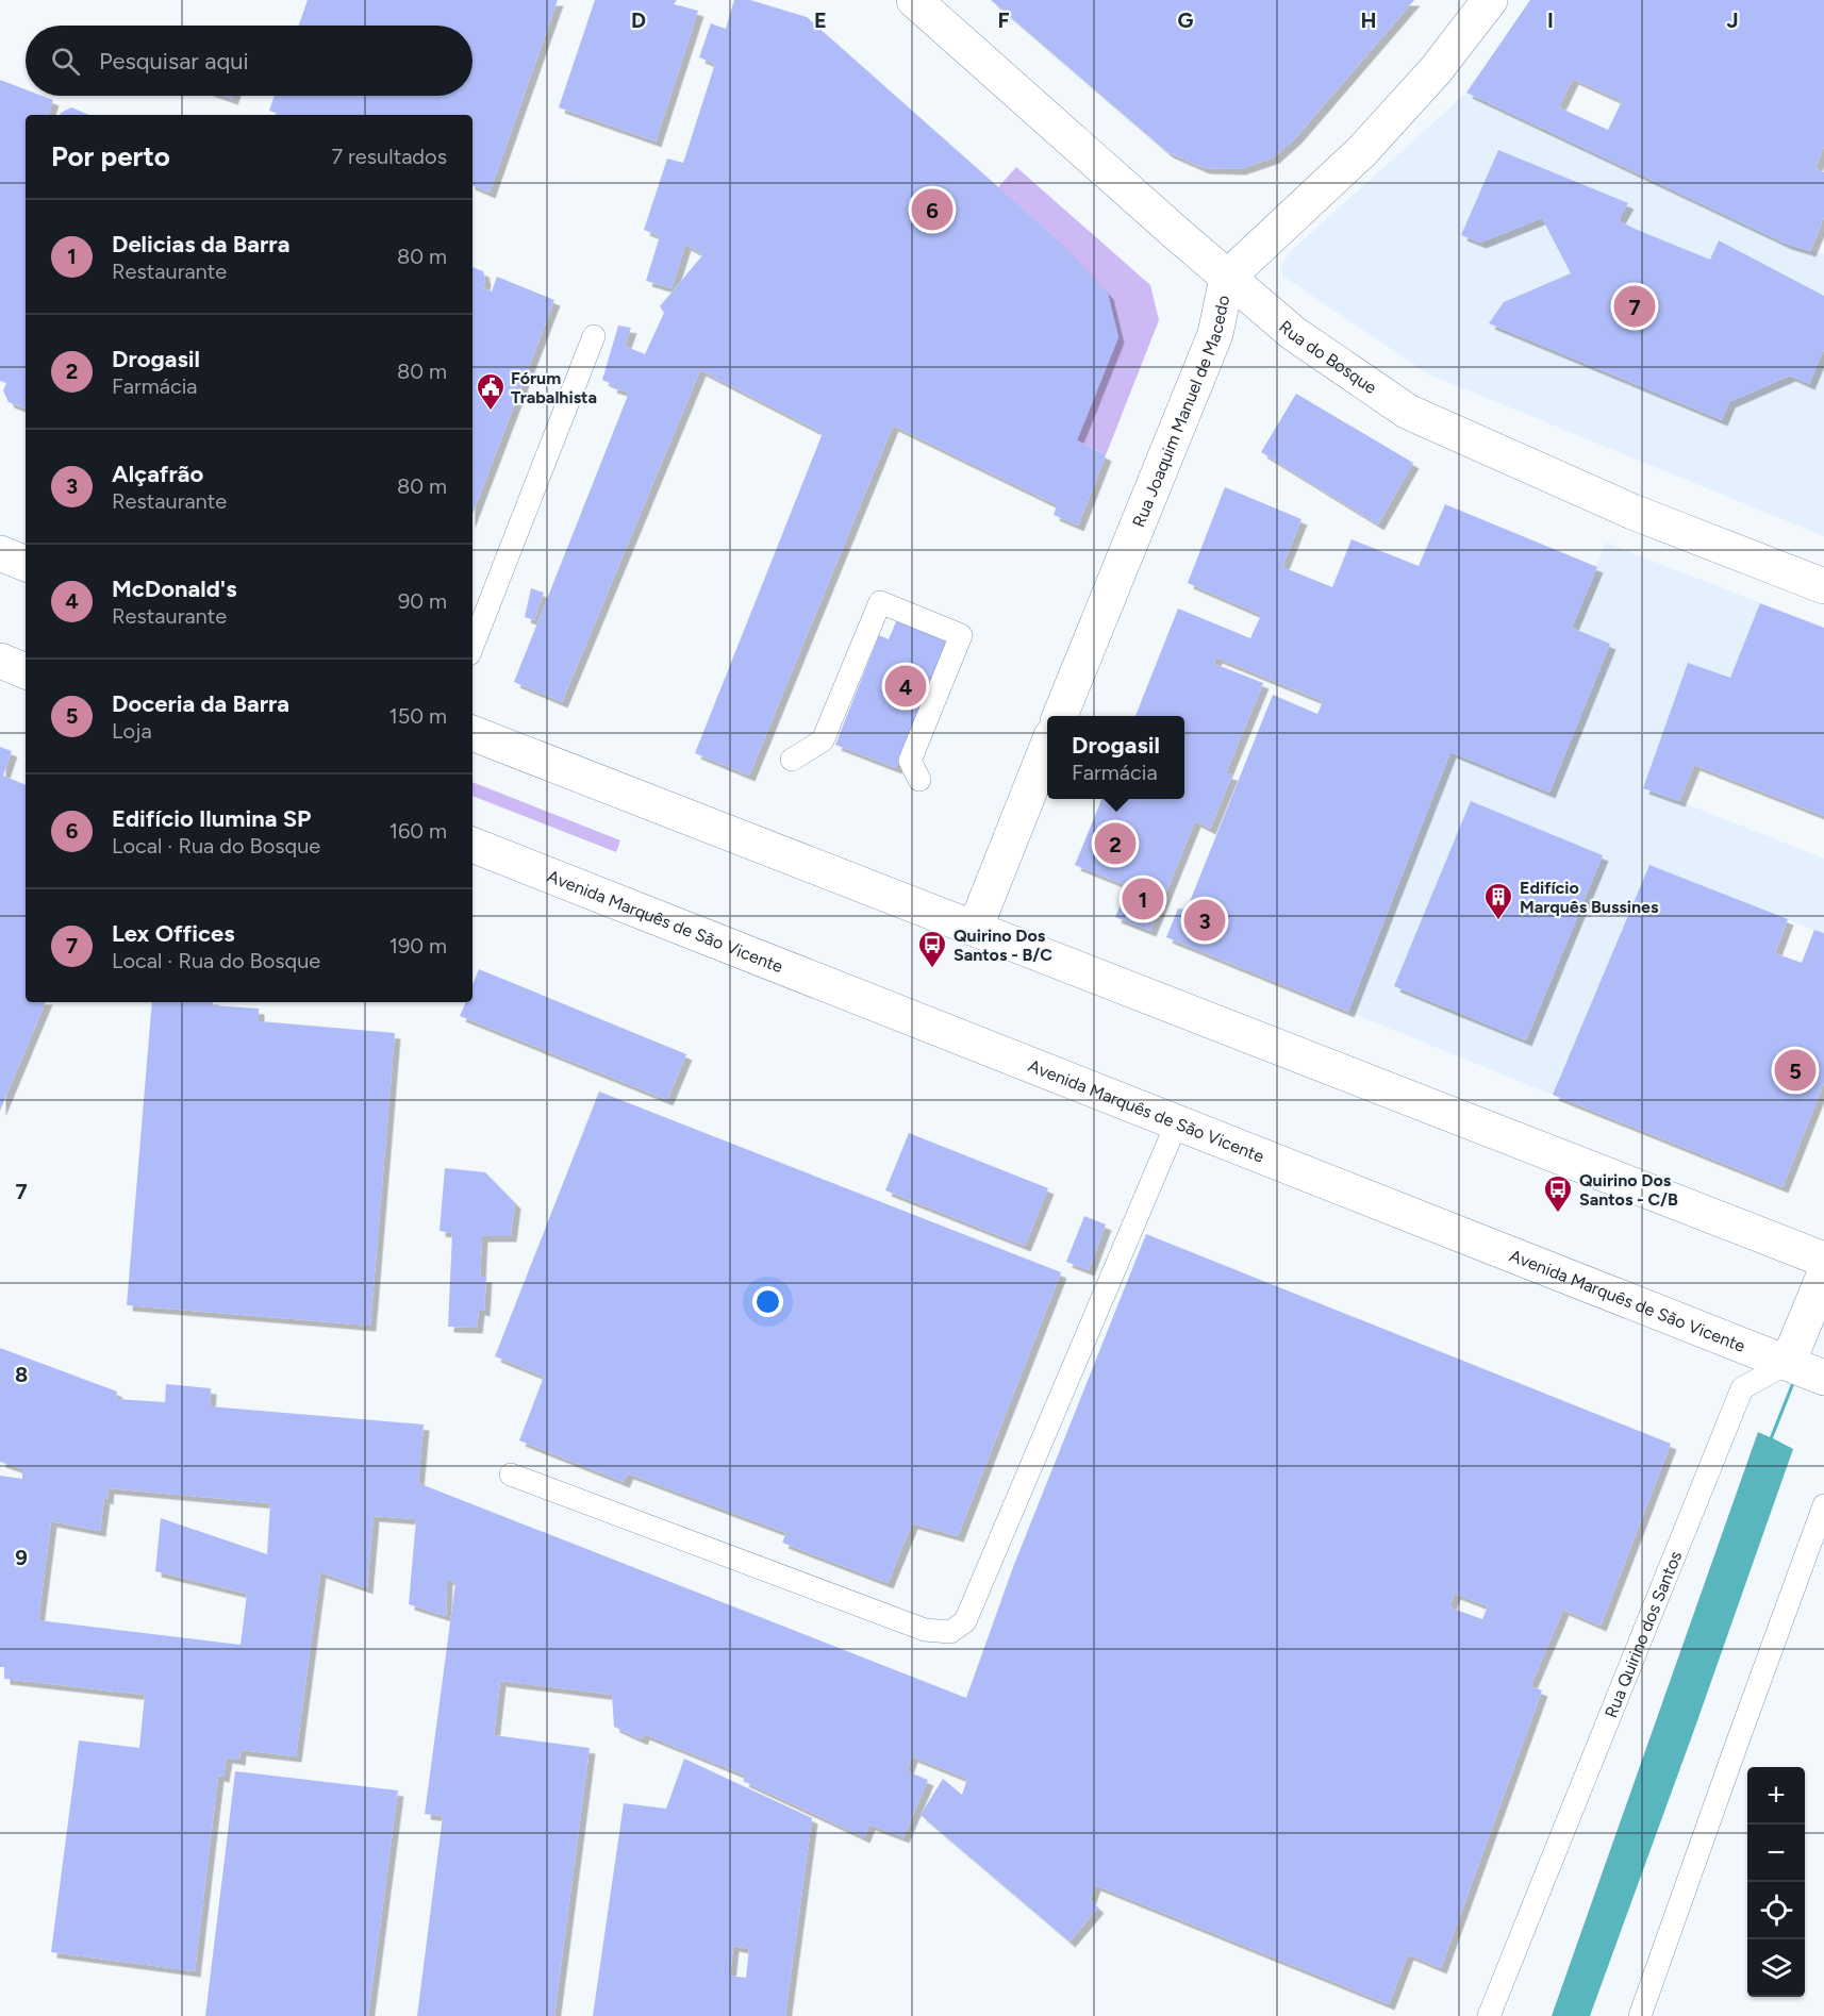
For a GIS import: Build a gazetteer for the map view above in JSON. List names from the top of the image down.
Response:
{
  "streets": {
    "main road": ["Rua do Bosque", "Rua Joaquim Manuel de Macedo", "Avenida Marquês de São Vicente"],
    "lane": ["Rua Quirino dos Santos"]
  },
  "crossings": [
    ["Rua do Bosque", "Rua Joaquim Manuel de Macedo"],
    ["Avenida Marquês de São Vicente", "Rua Quirino dos Santos"]
  ],
  "places": {
    "public building": ["Fórum Trabalhista"],
    "building": ["Edifício Marquês Bussines"],
    "bus stop": ["Quirino Dos Santos - B/C", "Quirino Dos Santos - C/B"]
  },
  "page": {
    "search": "Pesquisar aqui",
    "heading": ["Por perto", "7 resultados"],
    "pins": [
      "6",
      "7",
      "4",
      "2",
      "1",
      "3",
      "5"
    ],
    "list": [
      {
        "mark": "1",
        "name": "Delicias da Barra",
        "note": "Restaurante",
        "value": "80 m"
      },
      {
        "mark": "2",
        "name": "Drogasil",
        "note": "Farmácia",
        "value": "80 m"
      },
      {
        "mark": "3",
        "name": "Alçafrão",
        "note": "Restaurante",
        "value": "80 m"
      },
      {
        "mark": "4",
        "name": "McDonald's",
        "note": "Restaurante",
        "value": "90 m"
      },
      {
        "mark": "5",
        "name": "Doceria da Barra",
        "note": "Loja",
        "value": "150 m"
      },
      {
        "mark": "6",
        "name": "Edifício Ilumina SP",
        "note": "Local · Rua do Bosque",
        "value": "160 m"
      },
      {
        "mark": "7",
        "name": "Lex Offices",
        "note": "Local · Rua do Bosque",
        "value": "190 m"
      }
    ],
    "popup": ["Drogasil", "Farmácia"],
    "map_buttons": ["+", "−"]
  },
  "grid": {
    "columns": [
      "D",
      "E",
      "F",
      "G",
      "H",
      "I",
      "J"
    ],
    "rows": ["7", "8", "9"]
  }
}
